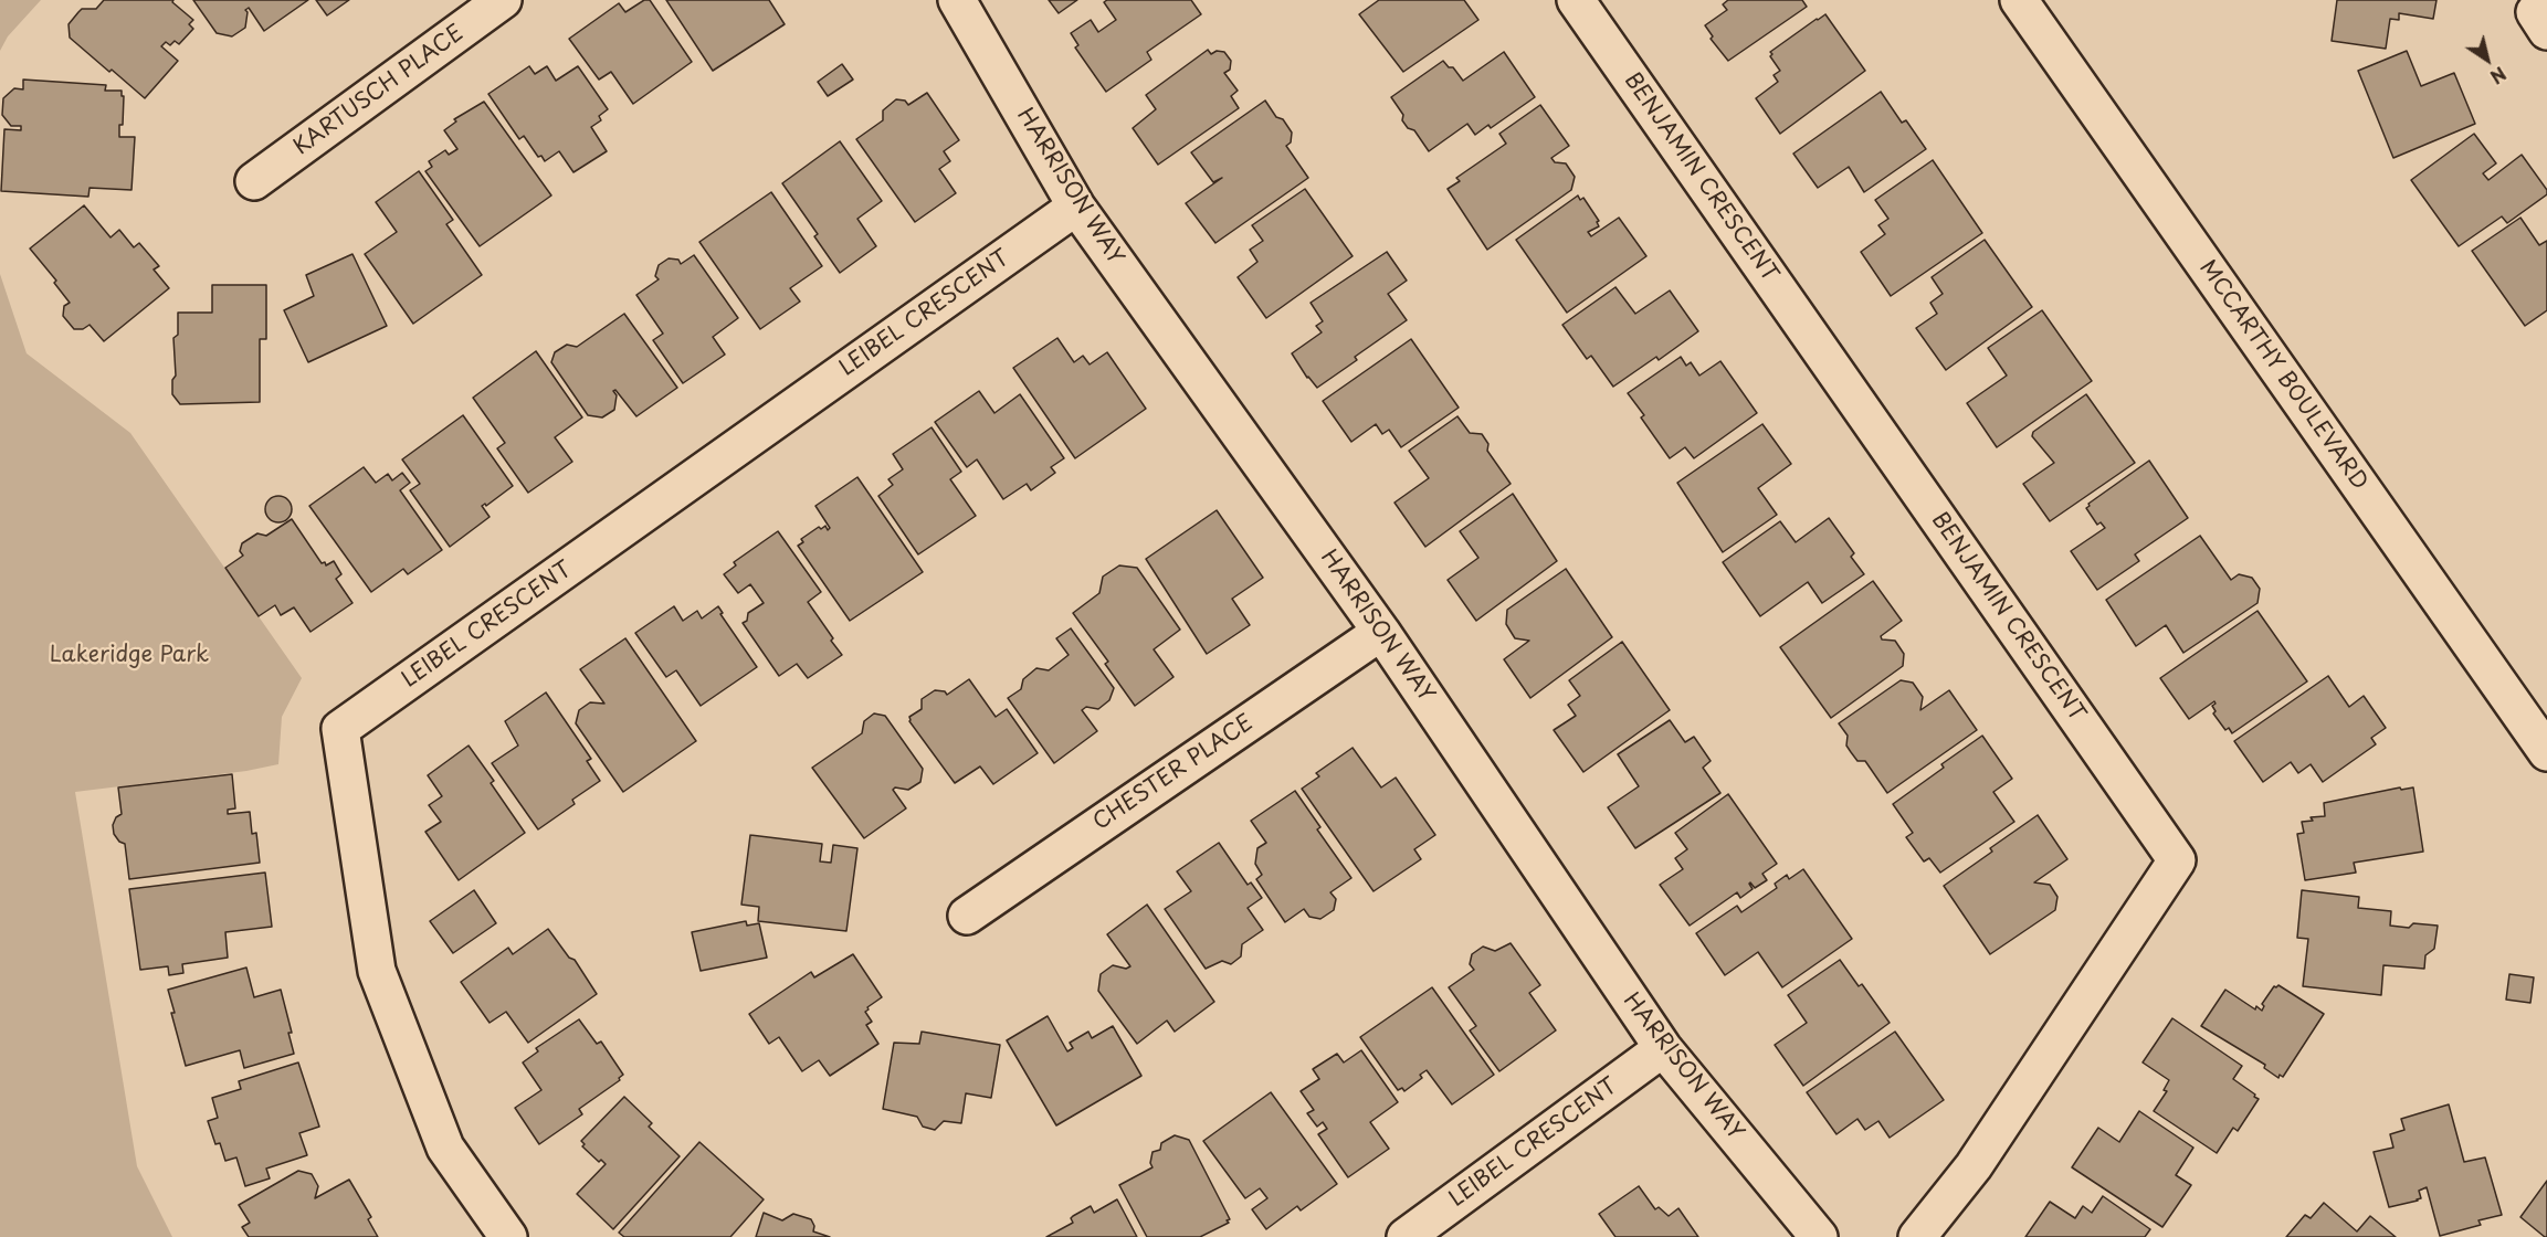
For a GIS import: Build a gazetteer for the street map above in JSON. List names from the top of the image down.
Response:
{
  "streets": {
    "street": [
      "KARTUSCH PLACE",
      "BENJAMIN CRESCENT",
      "HARRISON WAY",
      "LEIBEL CRESCENT",
      "MCCARTHY BOULEVARD",
      "CHESTER PLACE"
    ]
  },
  "crossings": [
    ["HARRISON WAY", "LEIBEL CRESCENT"],
    ["HARRISON WAY", "CHESTER PLACE"]
  ],
  "parks": ["Lakeridge Park"],
  "north": "bottom right"
}
